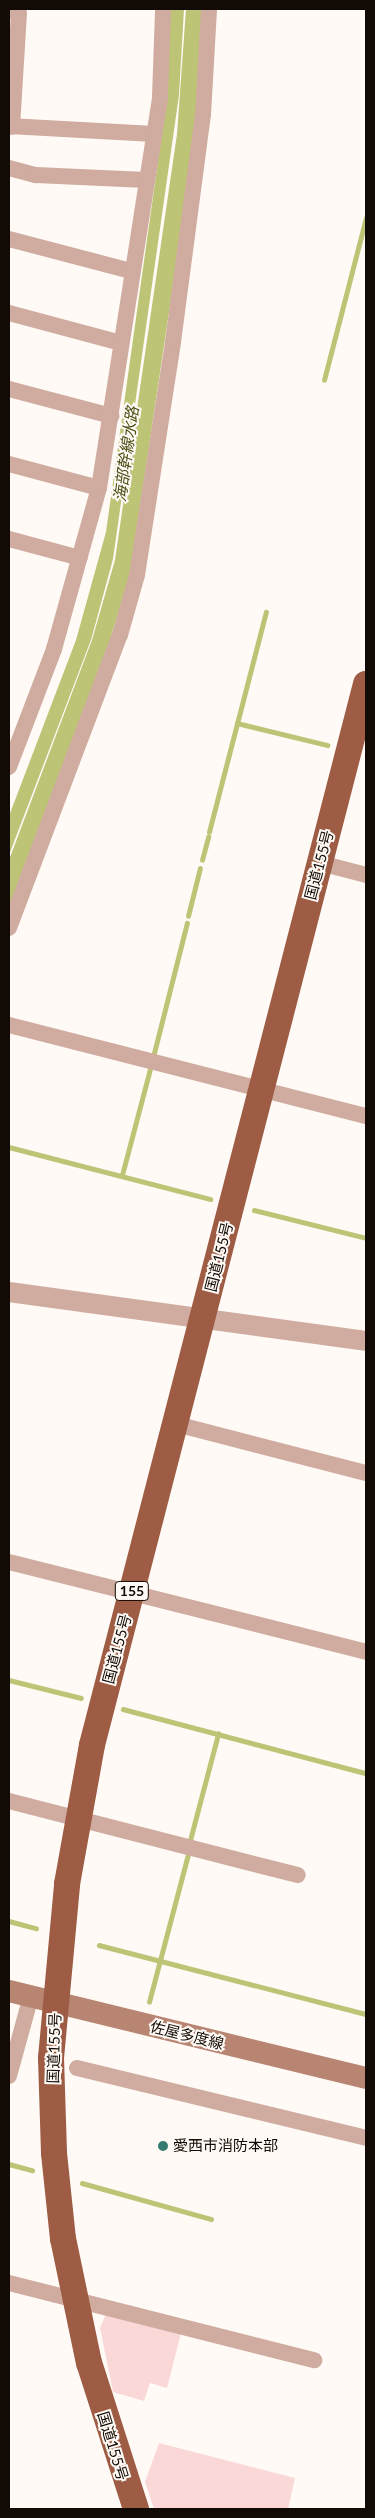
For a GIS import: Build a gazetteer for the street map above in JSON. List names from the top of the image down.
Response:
{
  "streets": {
    "highway": ["国道155号", "155"],
    "main road": ["佐屋多度線"]
  },
  "crossings": [
    ["国道155号", "佐屋多度線"]
  ],
  "water": ["海部幹線水路"],
  "places": ["愛西市消防本部"]
}
